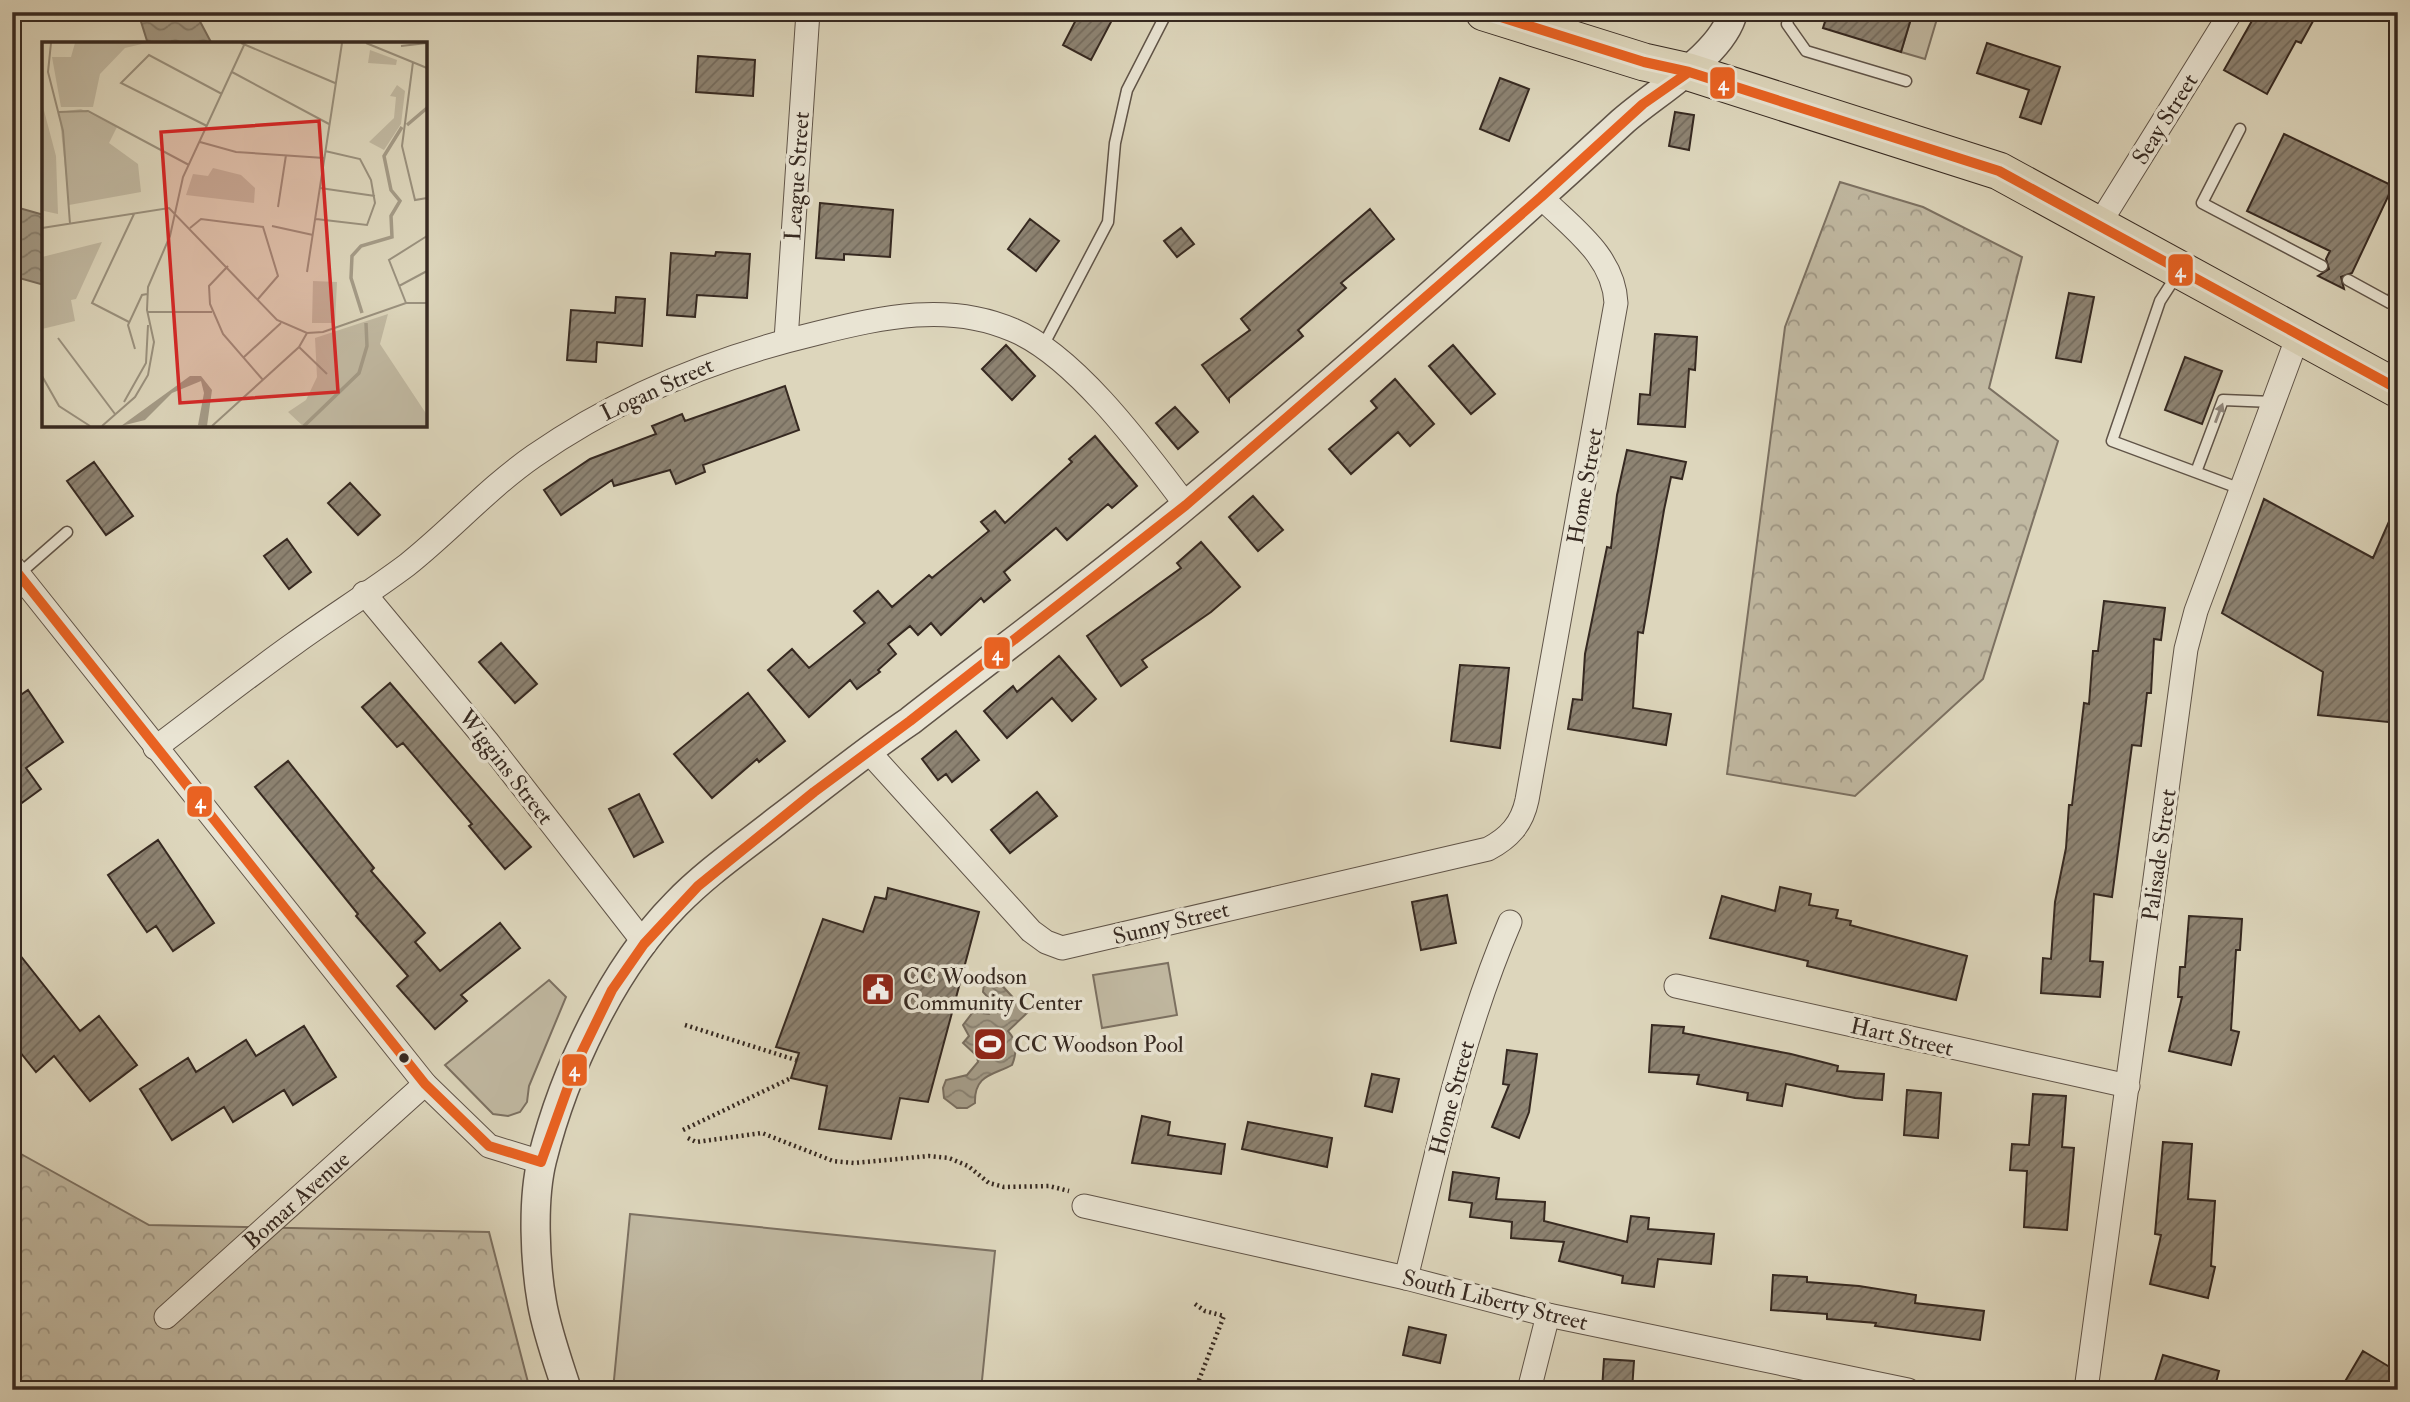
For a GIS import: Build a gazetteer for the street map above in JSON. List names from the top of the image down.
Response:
{
  "streets": {
    "street": [
      "Seay Street",
      "League Street",
      "Logan Street",
      "Home Street",
      "Wiggins Street",
      "Palisade Street",
      "Sunny Street",
      "Hart Street",
      "Bomar Avenue",
      "South Liberty Street"
    ]
  },
  "crossings": [
    ["League Street", "Logan Street"],
    ["Logan Street", "Wiggins Street"],
    ["Home Street", "Sunny Street"],
    ["Home Street", "South Liberty Street"],
    ["Palisade Street", "Hart Street"]
  ],
  "places": {
    "public building": ["CC Woodson Community Center"],
    "sports": ["CC Woodson Pool"]
  },
  "lines": ["transit line 4"]
}
